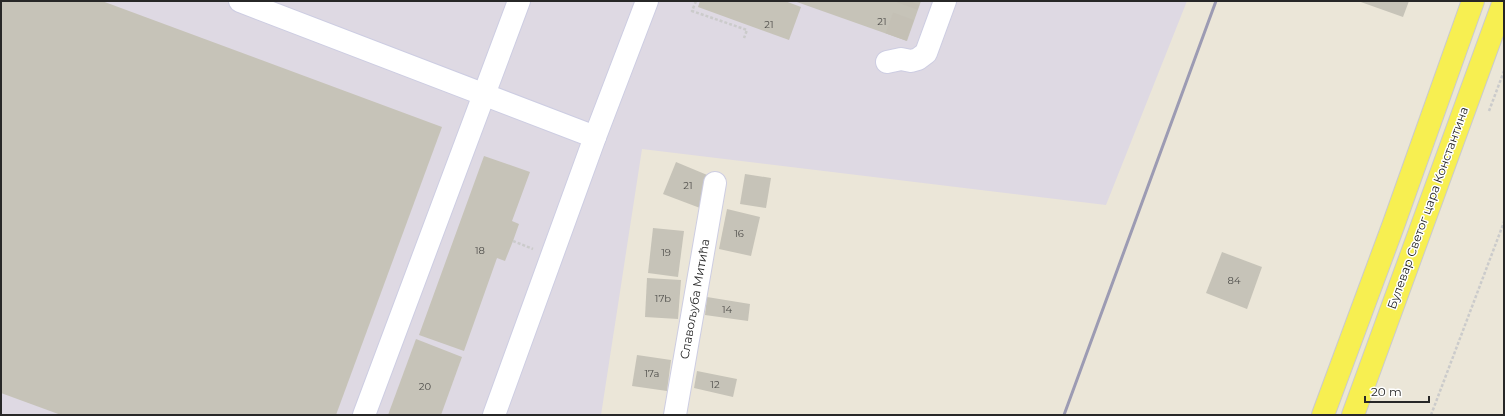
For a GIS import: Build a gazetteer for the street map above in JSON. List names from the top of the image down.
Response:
{
  "streets": {
    "main road": ["Булевар Светог цара Константина"],
    "street": ["Славољуба Митића"]
  },
  "house_numbers": [
    "21",
    "21",
    "21",
    "16",
    "18",
    "19",
    "84",
    "17b",
    "14",
    "17a",
    "12",
    "20"
  ],
  "scale_bar": "20 m"
}
